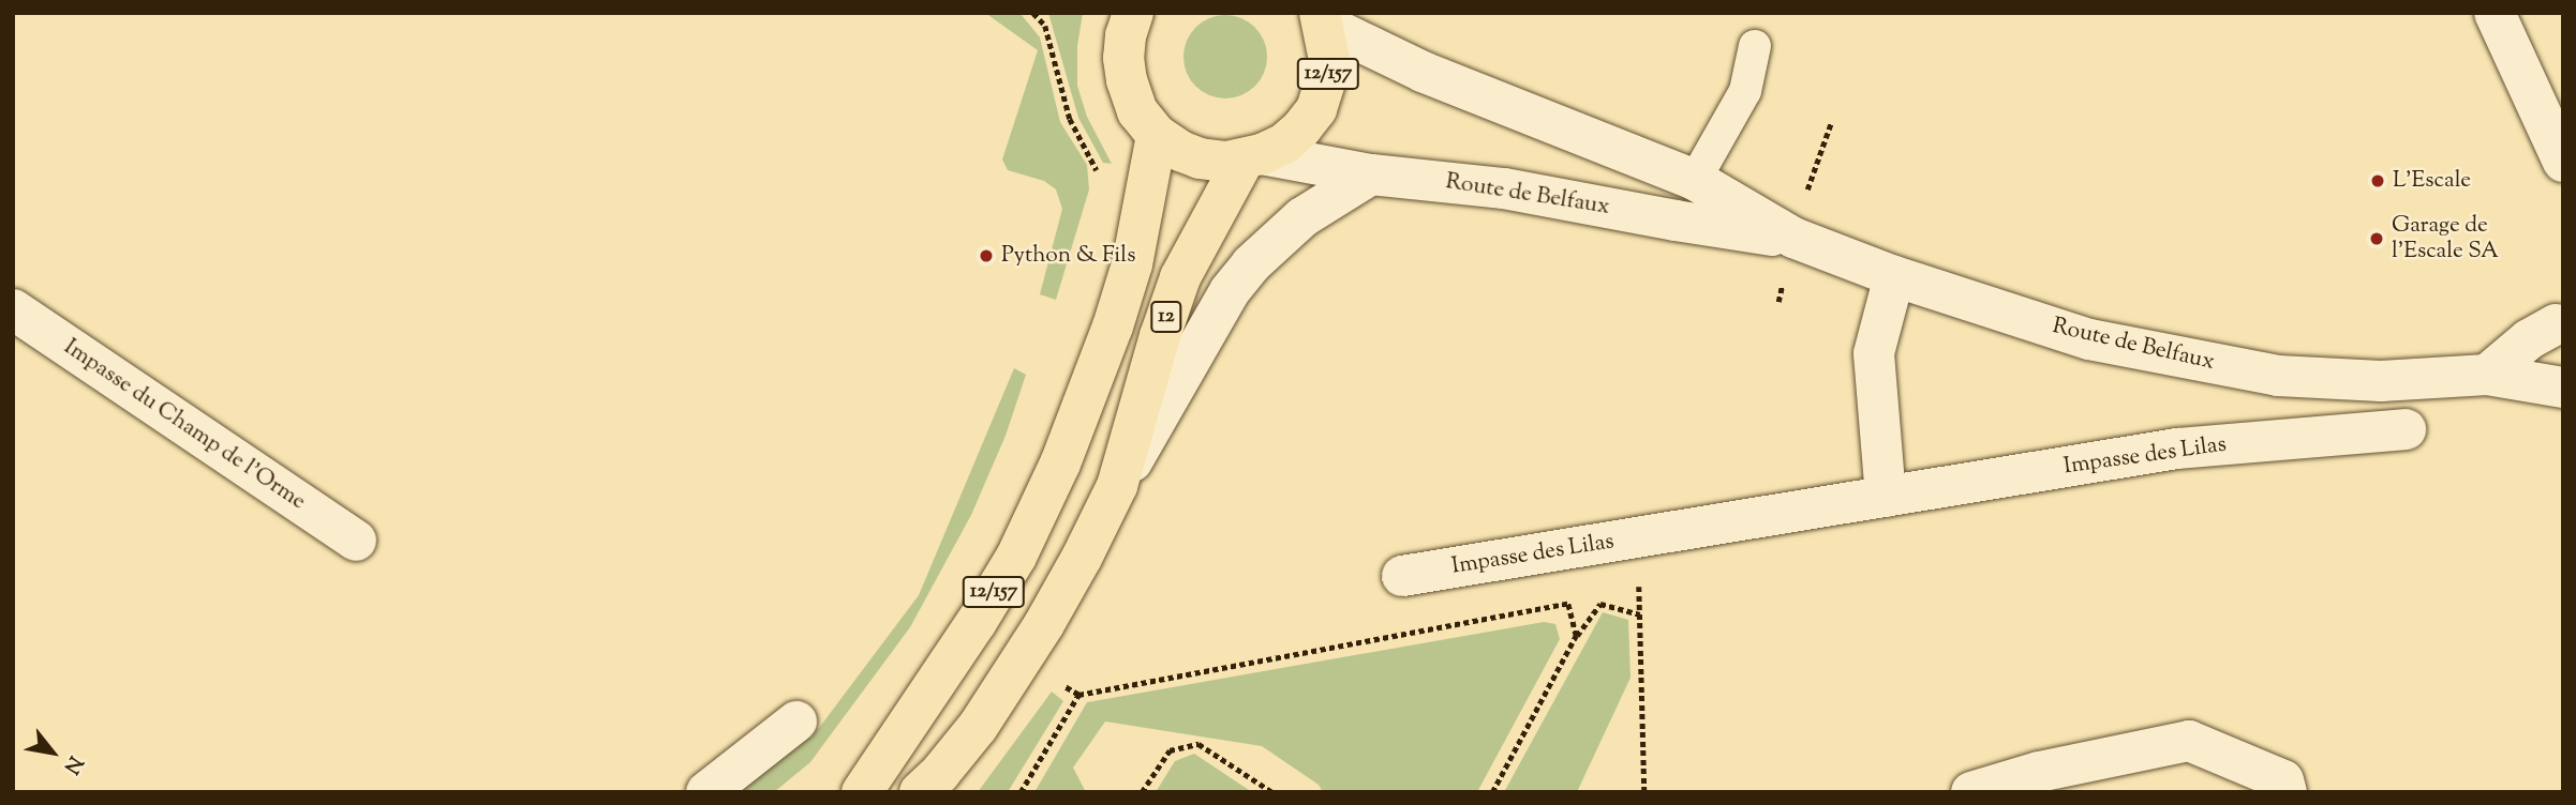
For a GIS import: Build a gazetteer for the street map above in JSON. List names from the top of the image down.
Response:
{
  "streets": {
    "main road": [
      "12/157",
      "Route de Belfaux",
      "12",
      "Impasse du Champ de l'Orme",
      "Impasse des Lilas"
    ]
  },
  "crossings": [
    ["12/157", "Route de Belfaux"],
    ["12/157", "12"],
    ["Route de Belfaux", "12"]
  ],
  "places": ["L'Escale", "Garage de l'Escale SA", "Python & Fils"],
  "north": "bottom right"
}
